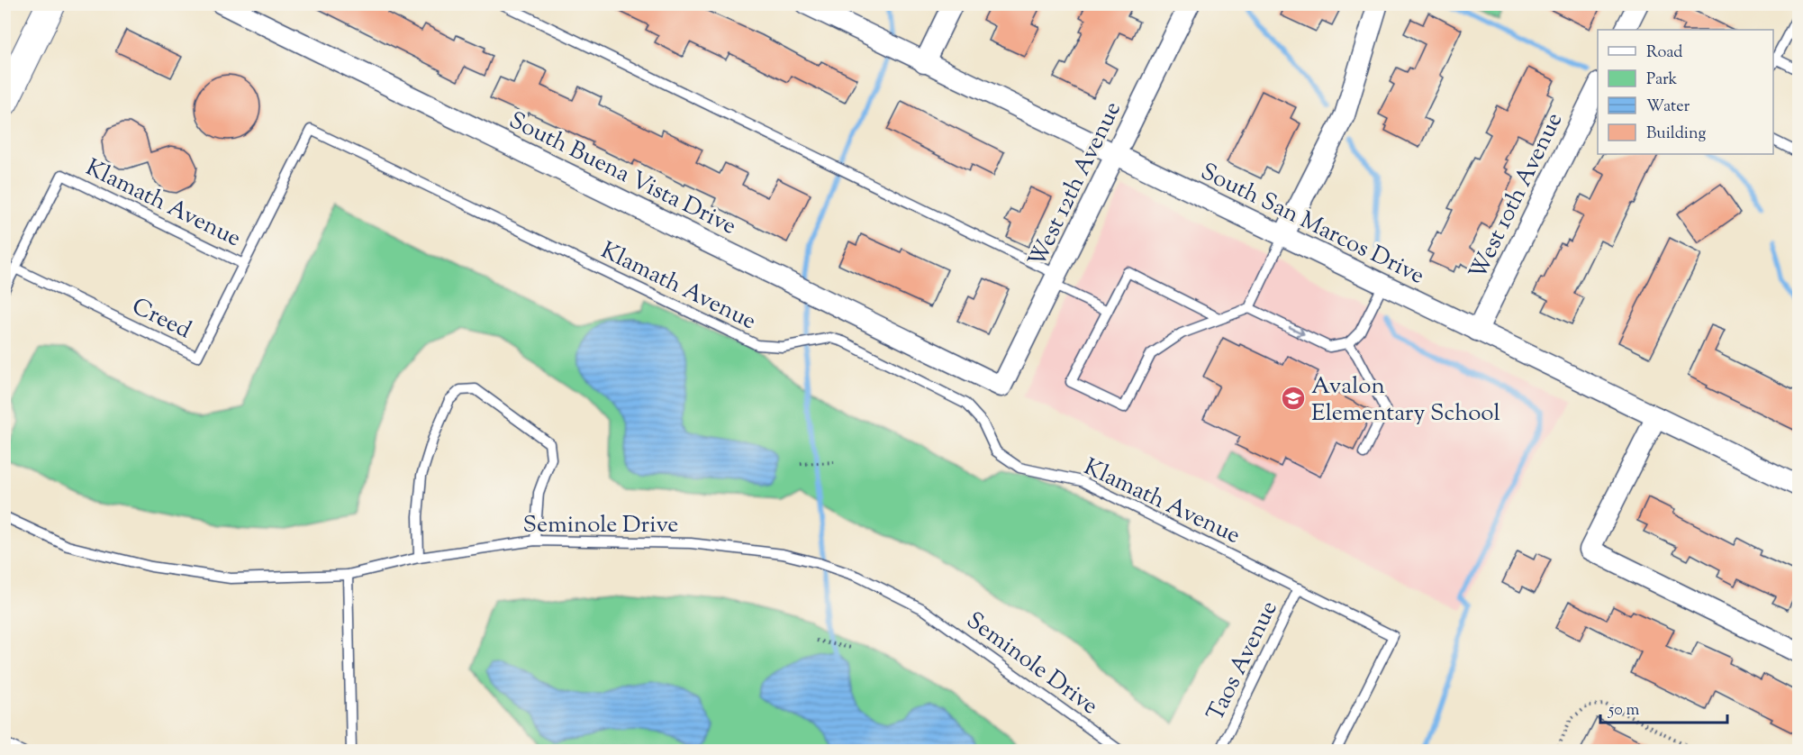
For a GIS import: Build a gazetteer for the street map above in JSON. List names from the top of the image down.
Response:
{
  "streets": {
    "street": [
      "South Buena Vista Drive",
      "West 12th Avenue",
      "West 10th Avenue",
      "South San Marcos Drive"
    ],
    "lane": [
      "Klamath Avenue",
      "Creed",
      "Seminole Drive",
      "Taos Avenue"
    ]
  },
  "crossings": [
    ["South Buena Vista Drive", "West 12th Avenue"],
    ["West 12th Avenue", "South San Marcos Drive"],
    ["West 10th Avenue", "South San Marcos Drive"],
    ["Klamath Avenue", "Creed"],
    ["Klamath Avenue", "Taos Avenue"]
  ],
  "places": {
    "school or university": ["Avalon Elementary School"]
  },
  "legend": [
    "Road",
    "Park",
    "Water",
    "Building"
  ],
  "scale_bar": "50 m"
}
